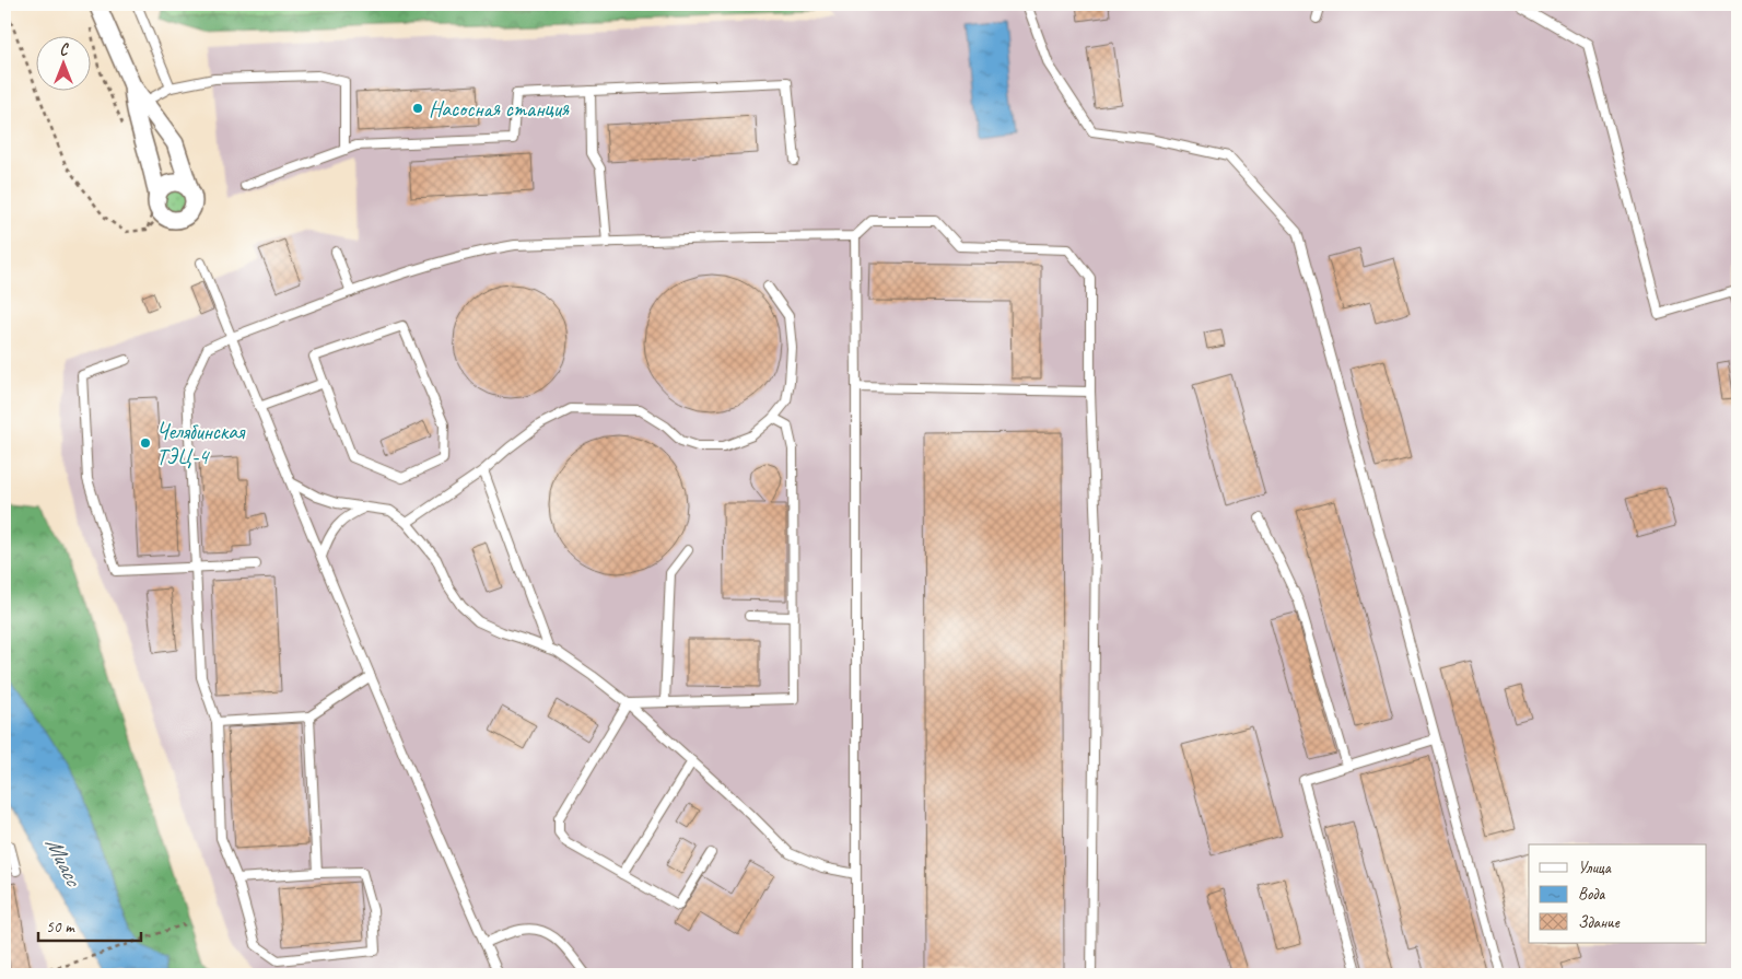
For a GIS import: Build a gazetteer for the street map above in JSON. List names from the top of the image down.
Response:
{
  "water": ["Миасс"],
  "places": ["Насосная станция", "Челябинская ТЭЦ-4"],
  "legend": ["Улица", "Вода", "Здание"],
  "scale_bar": "50 m",
  "north": "top"
}
